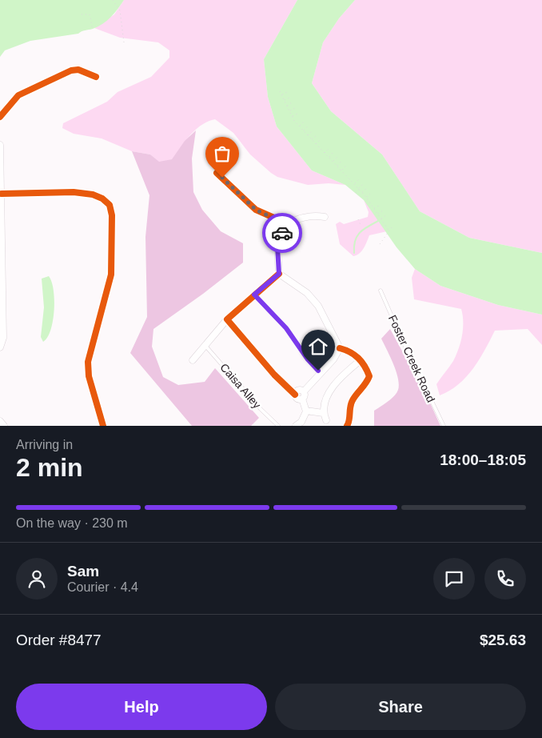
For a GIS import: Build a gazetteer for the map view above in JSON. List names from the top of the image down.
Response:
{
  "streets": {
    "lane": ["Foster Creek Road", "Caisa Alley"]
  },
  "page": {
    "heading": ["2 min", "Arriving in", "18:00–18:05"],
    "panel": [
      "Sam",
      "Courier · 4.4",
      "Order #8477",
      "$25.63"
    ],
    "bar": "On the way · 230 m",
    "buttons": ["Help", "Share"]
  }
}
